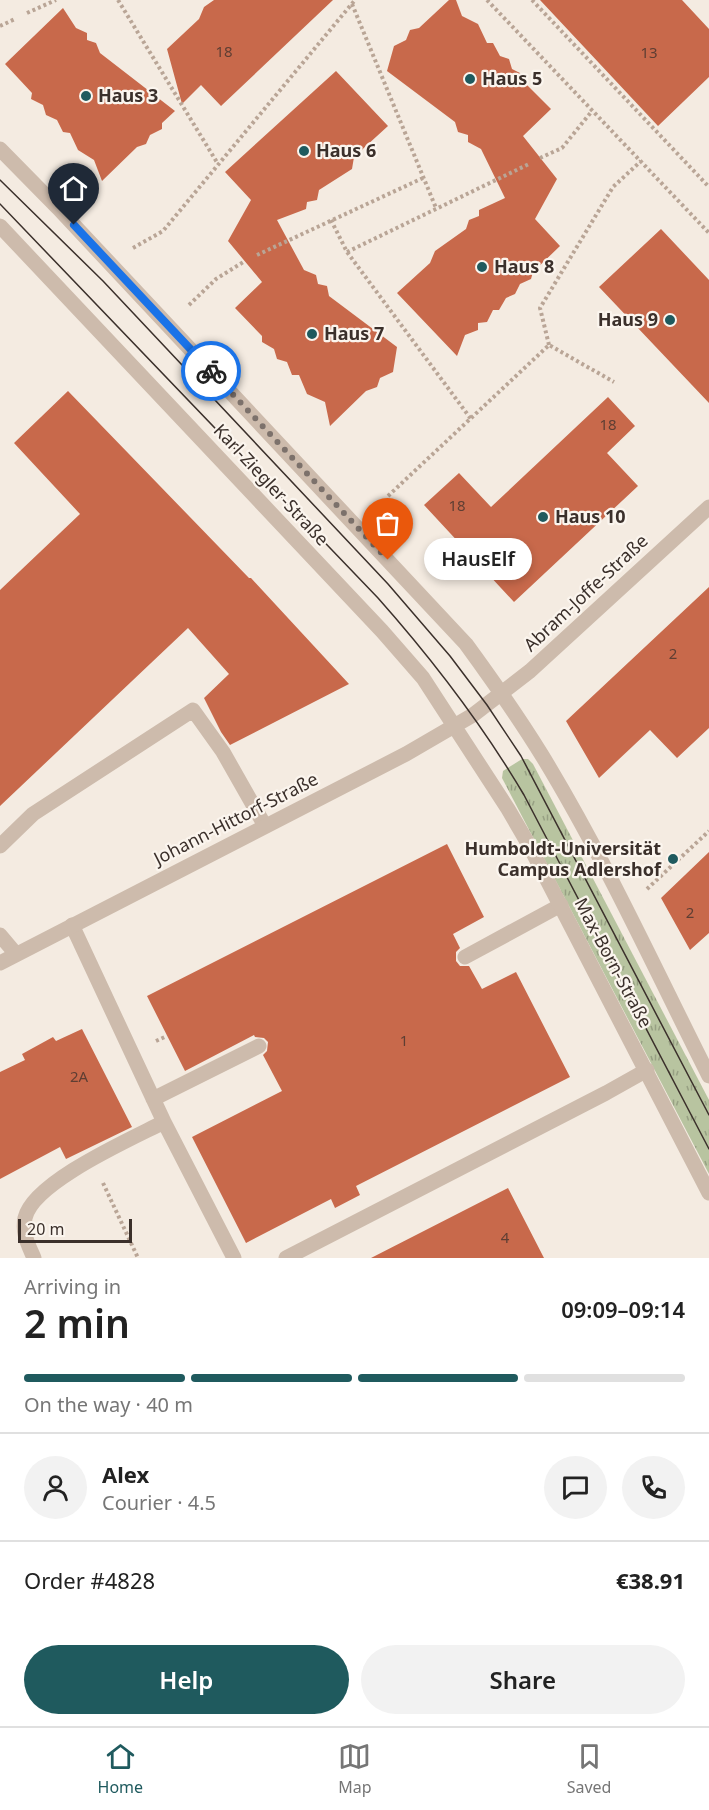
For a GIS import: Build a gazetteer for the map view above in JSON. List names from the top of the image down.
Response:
{
  "streets": {
    "street": [
      "Karl-Ziegler-Straße",
      "Abram-Joffe-Straße",
      "Johann-Hittorf-Straße",
      "Max-Born-Straße"
    ]
  },
  "crossings": [
    ["Karl-Ziegler-Straße", "Abram-Joffe-Straße"],
    ["Karl-Ziegler-Straße", "Johann-Hittorf-Straße"],
    ["Karl-Ziegler-Straße", "Max-Born-Straße"],
    ["Abram-Joffe-Straße", "Johann-Hittorf-Straße"],
    ["Abram-Joffe-Straße", "Max-Born-Straße"],
    ["Johann-Hittorf-Straße", "Max-Born-Straße"]
  ],
  "places": [
    "Haus 5",
    "Haus 3",
    "Haus 6",
    "Haus 8",
    "Haus 9",
    "Haus 7",
    "Haus 10",
    "HausElf",
    "Humboldt-Universität Campus Adlershof"
  ],
  "house_numbers": [
    "18",
    "13",
    "18",
    "18",
    "2",
    "2",
    "1",
    "2A",
    "4"
  ],
  "scale_bar": "20 m",
  "page": {
    "bubble": "HausElf",
    "scale": "20 m",
    "heading": ["2 min", "Arriving in", "09:09–09:14"],
    "panel": [
      "Alex",
      "Courier · 4.5",
      "Order #4828",
      "€38.91"
    ],
    "bar": "On the way · 40 m",
    "buttons": ["Help", "Share"],
    "tabs": ["Home", "Map", "Saved"]
  }
}
